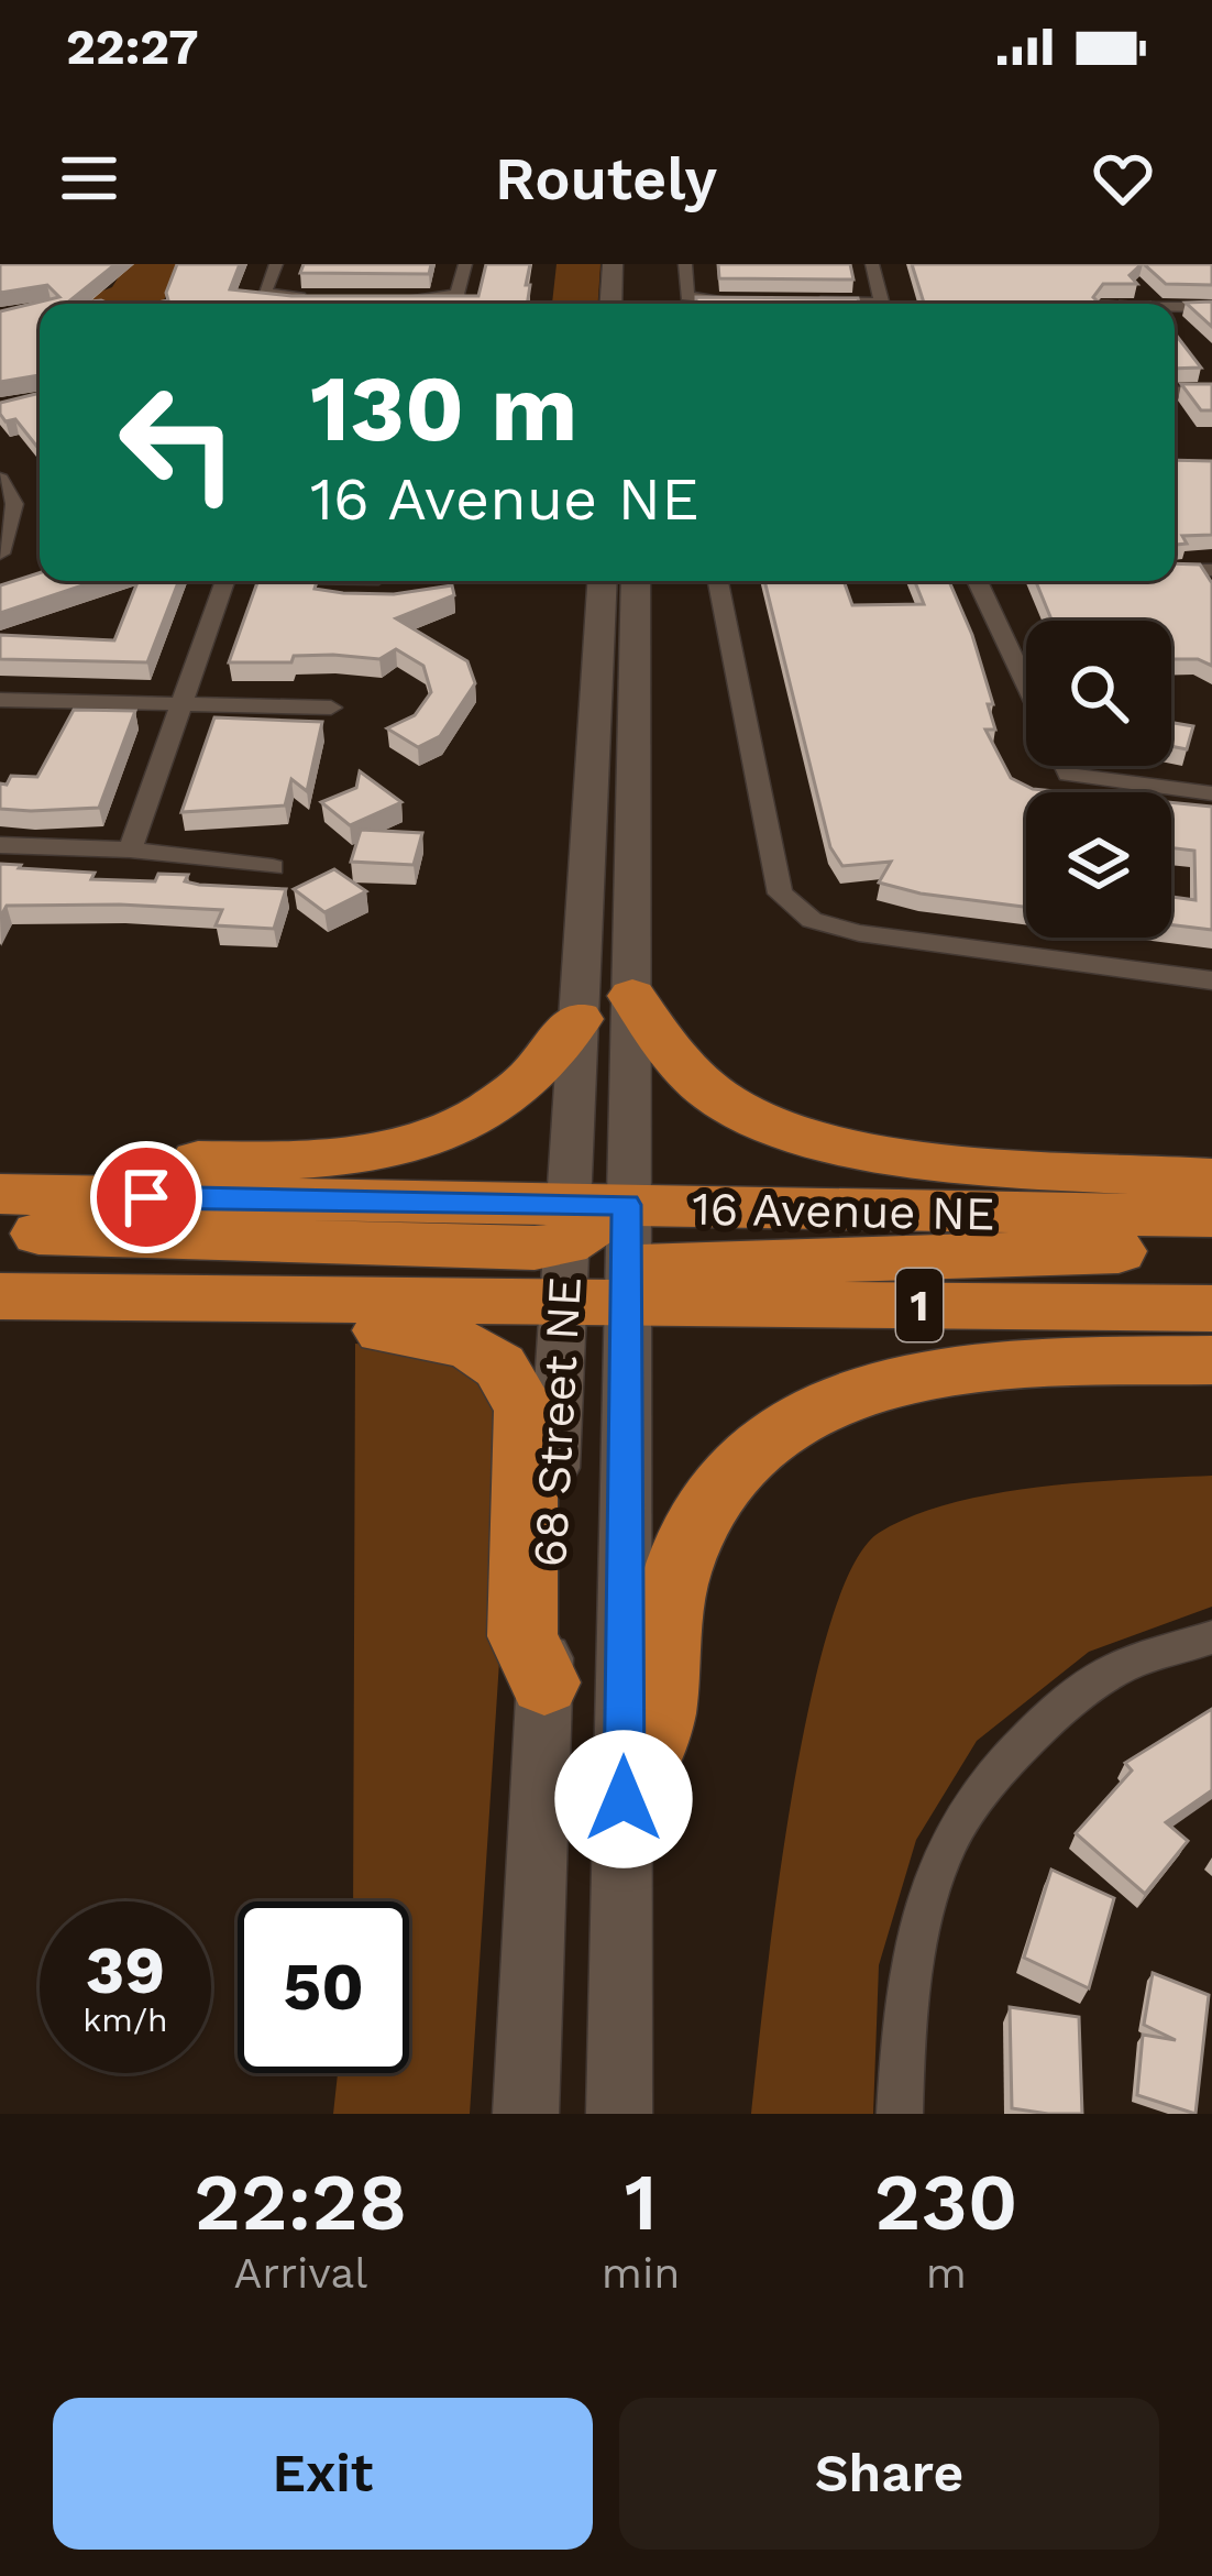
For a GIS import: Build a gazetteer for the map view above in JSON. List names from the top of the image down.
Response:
{
  "streets": {
    "highway": ["16 Avenue NE", "1"],
    "main road": ["68 Street NE"]
  },
  "crossings": [
    ["16 Avenue NE", "68 Street NE"]
  ],
  "page": {
    "status": "22:27",
    "header": "Routely",
    "turn": ["130 m", "16 Avenue NE"],
    "speed": "39 km/h",
    "limit": "50",
    "eta": [
      "22:28",
      "Arrival",
      "1",
      "min",
      "230",
      "m"
    ],
    "buttons": ["Exit", "Share"]
  }
}
